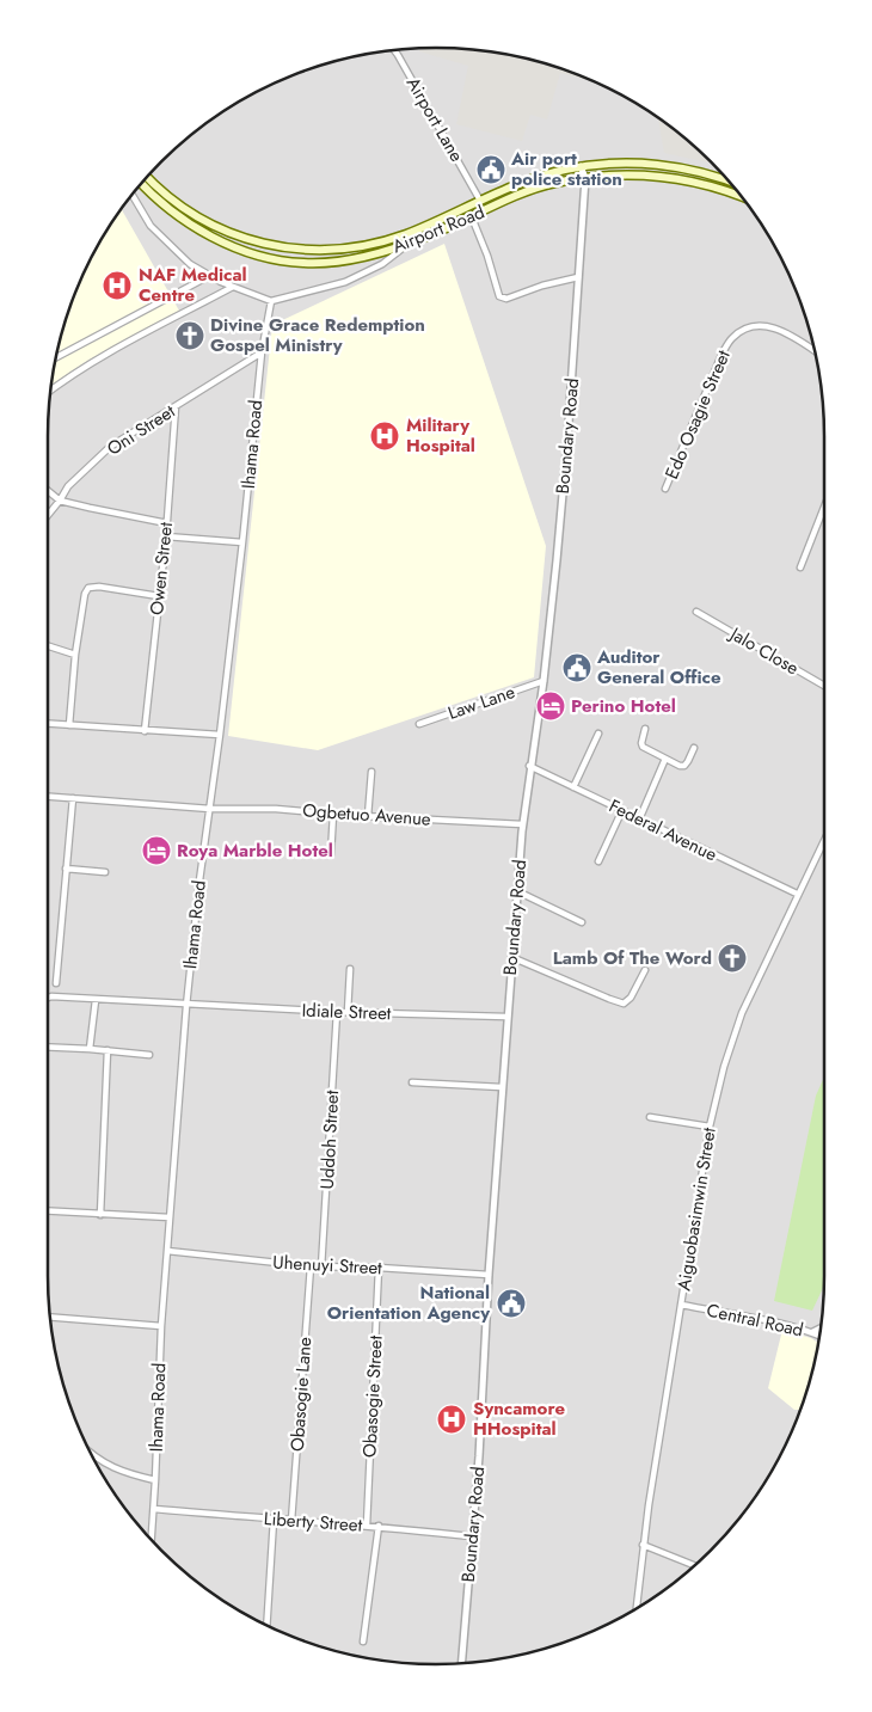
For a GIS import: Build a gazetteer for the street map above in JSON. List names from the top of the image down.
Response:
{
  "streets": {
    "main road": ["Airport Road"],
    "street": [
      "Airport Lane",
      "Edo Osagie Street",
      "Oni Street",
      "Boundary Road",
      "Ihama Road",
      "Owen Street",
      "Jalo Close",
      "Law Lane",
      "Ogbetuo Avenue",
      "Federal Avenue",
      "Idiale Street",
      "Uddoh Street",
      "Aiguobasimwin Street",
      "Uhenuyi Street",
      "Central Road",
      "Obasogie Lane",
      "Obasogie Street",
      "Liberty Street"
    ]
  },
  "crossings": [
    ["Airport Lane", "Airport Road"],
    ["Airport Road", "Boundary Road"],
    ["Oni Street", "Ihama Road"],
    ["Oni Street", "Owen Street"],
    ["Boundary Road", "Law Lane"],
    ["Boundary Road", "Ogbetuo Avenue"],
    ["Boundary Road", "Federal Avenue"],
    ["Boundary Road", "Idiale Street"],
    ["Boundary Road", "Uhenuyi Street"],
    ["Boundary Road", "Liberty Street"],
    ["Ihama Road", "Ogbetuo Avenue"],
    ["Ihama Road", "Idiale Street"],
    ["Ihama Road", "Uhenuyi Street"],
    ["Ihama Road", "Liberty Street"],
    ["Federal Avenue", "Aiguobasimwin Street"],
    ["Idiale Street", "Uddoh Street"],
    ["Uddoh Street", "Uhenuyi Street"],
    ["Aiguobasimwin Street", "Central Road"],
    ["Uhenuyi Street", "Obasogie Lane"],
    ["Uhenuyi Street", "Obasogie Street"],
    ["Obasogie Lane", "Liberty Street"],
    ["Obasogie Street", "Liberty Street"]
  ],
  "places": {
    "public building": ["Air port police station", "Auditor General Office", "National Orientation Agency"],
    "hospital": ["NAF Medical Centre", "Military Hospital", "Syncamore HHospital"],
    "church": ["Divine Grace Redemption Gospel Ministry", "Lamb Of The Word"],
    "hotel": ["Perino Hotel", "Roya Marble Hotel"]
  }
}
